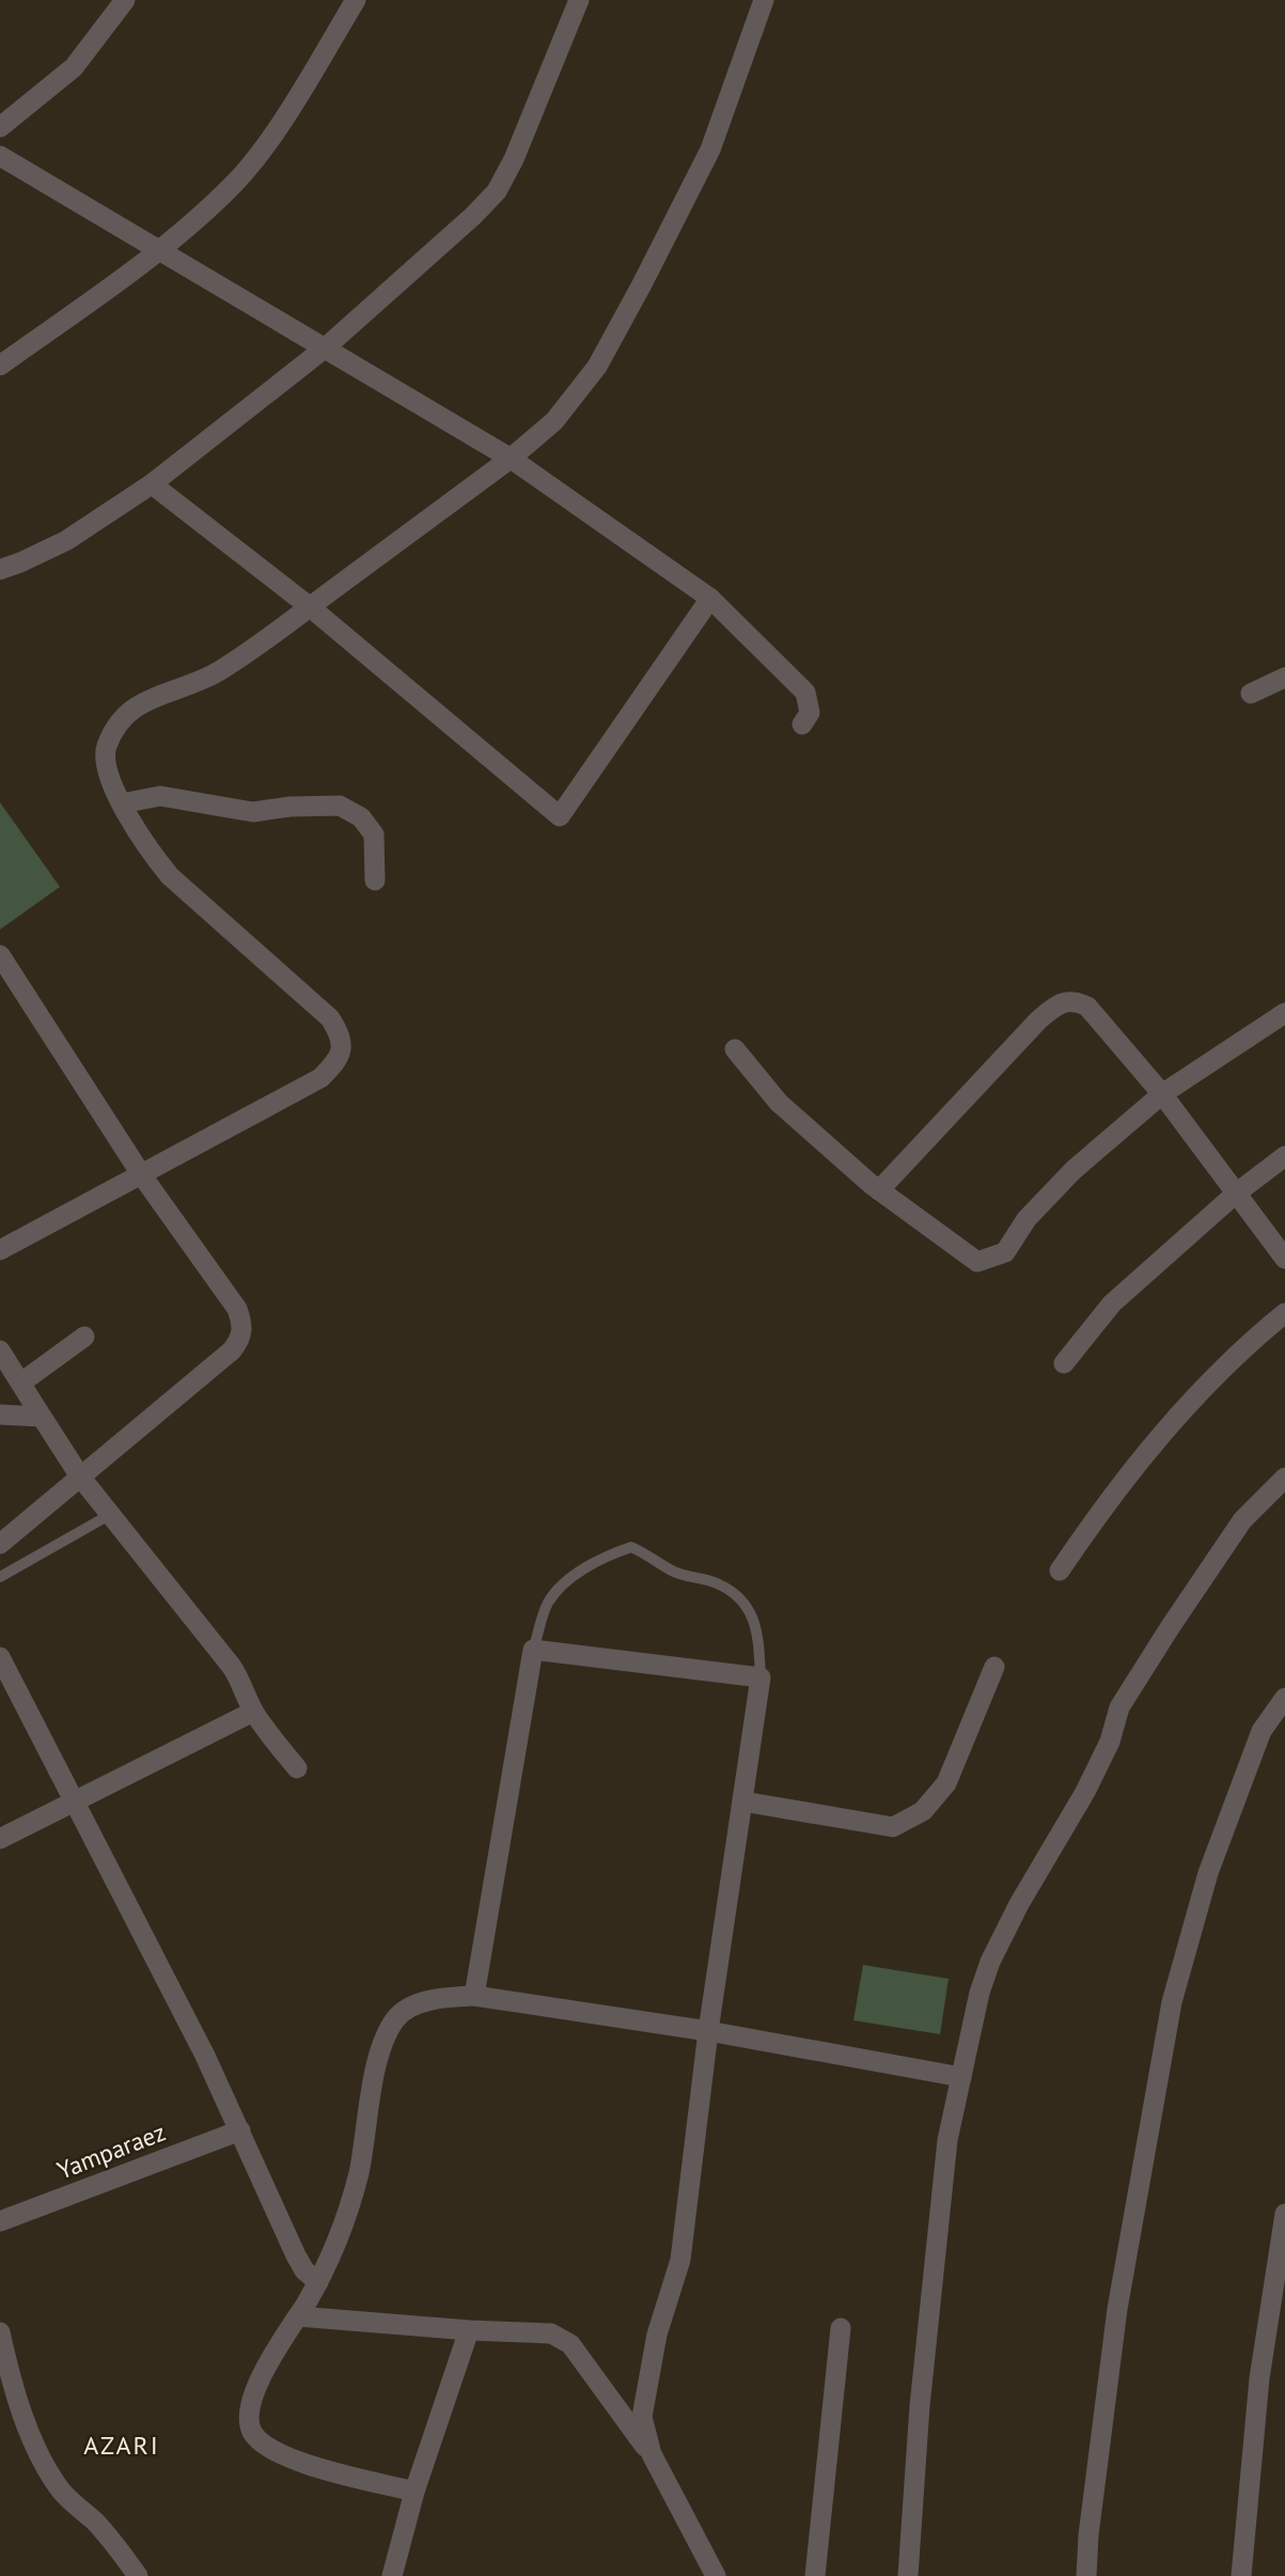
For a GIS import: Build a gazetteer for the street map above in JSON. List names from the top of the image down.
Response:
{
  "streets": {
    "street": ["Yamparaez"]
  },
  "districts": ["AZARI"]
}
